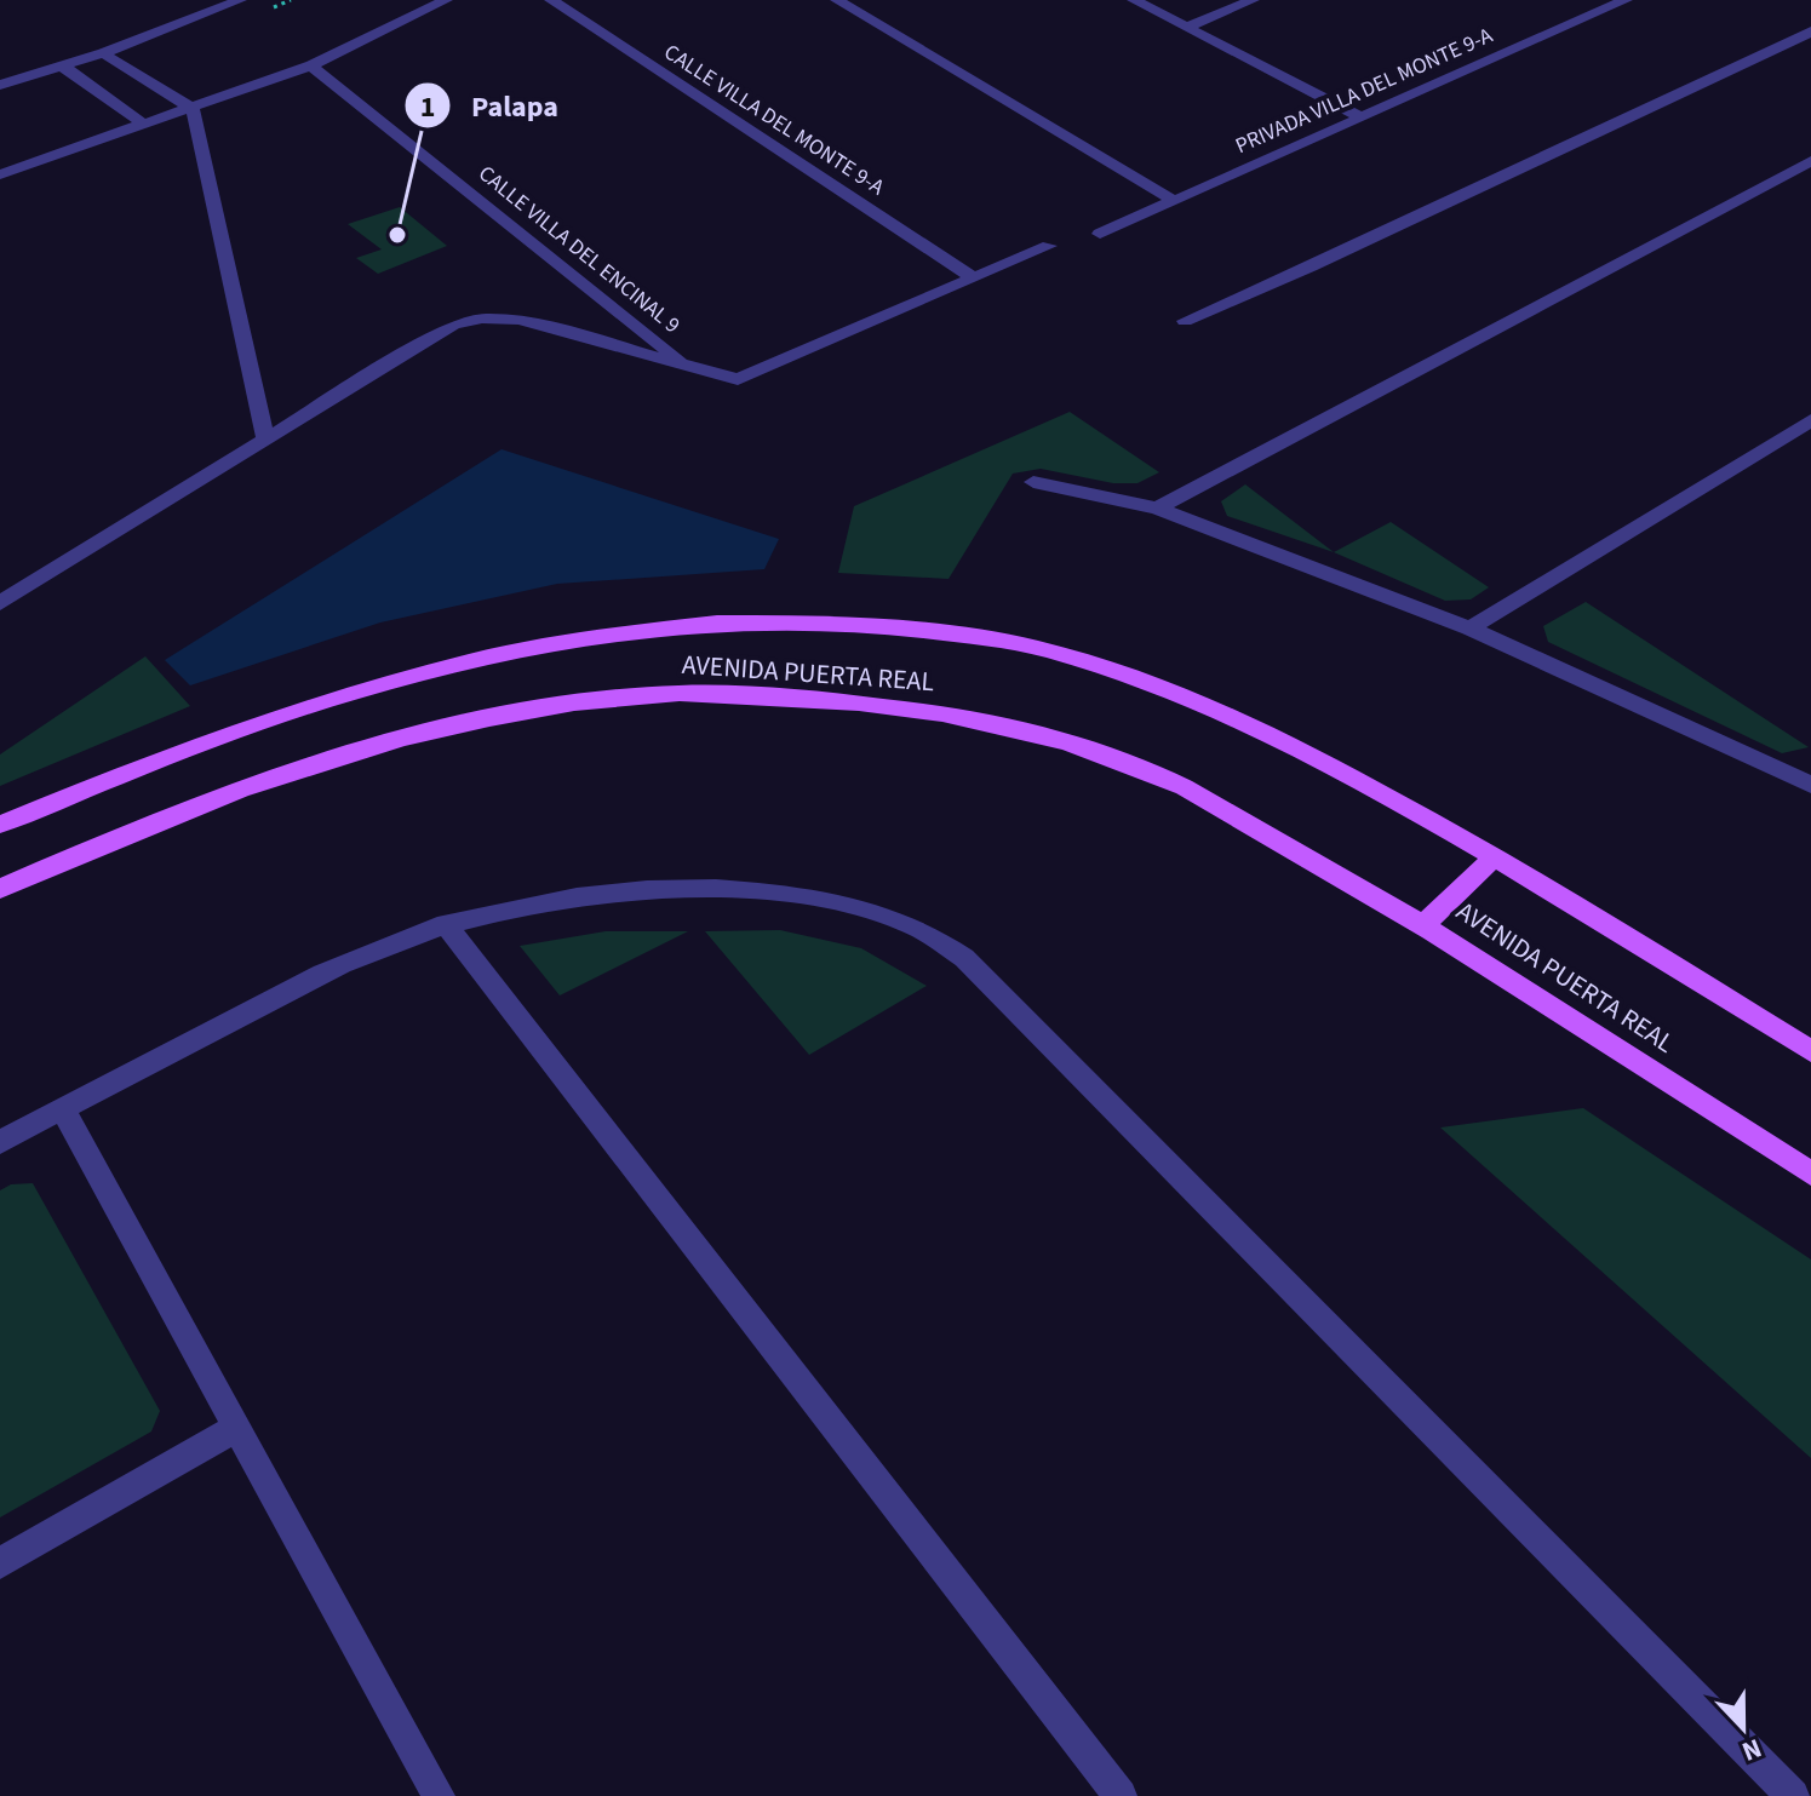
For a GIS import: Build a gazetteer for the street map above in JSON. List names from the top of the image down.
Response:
{
  "streets": {
    "main road": ["AVENIDA PUERTA REAL"],
    "street": ["PRIVADA VILLA DEL MONTE 9-A", "CALLE VILLA DEL MONTE 9-A", "CALLE VILLA DEL ENCINAL 9"]
  },
  "places": ["Palapa"],
  "north": "bottom"
}
